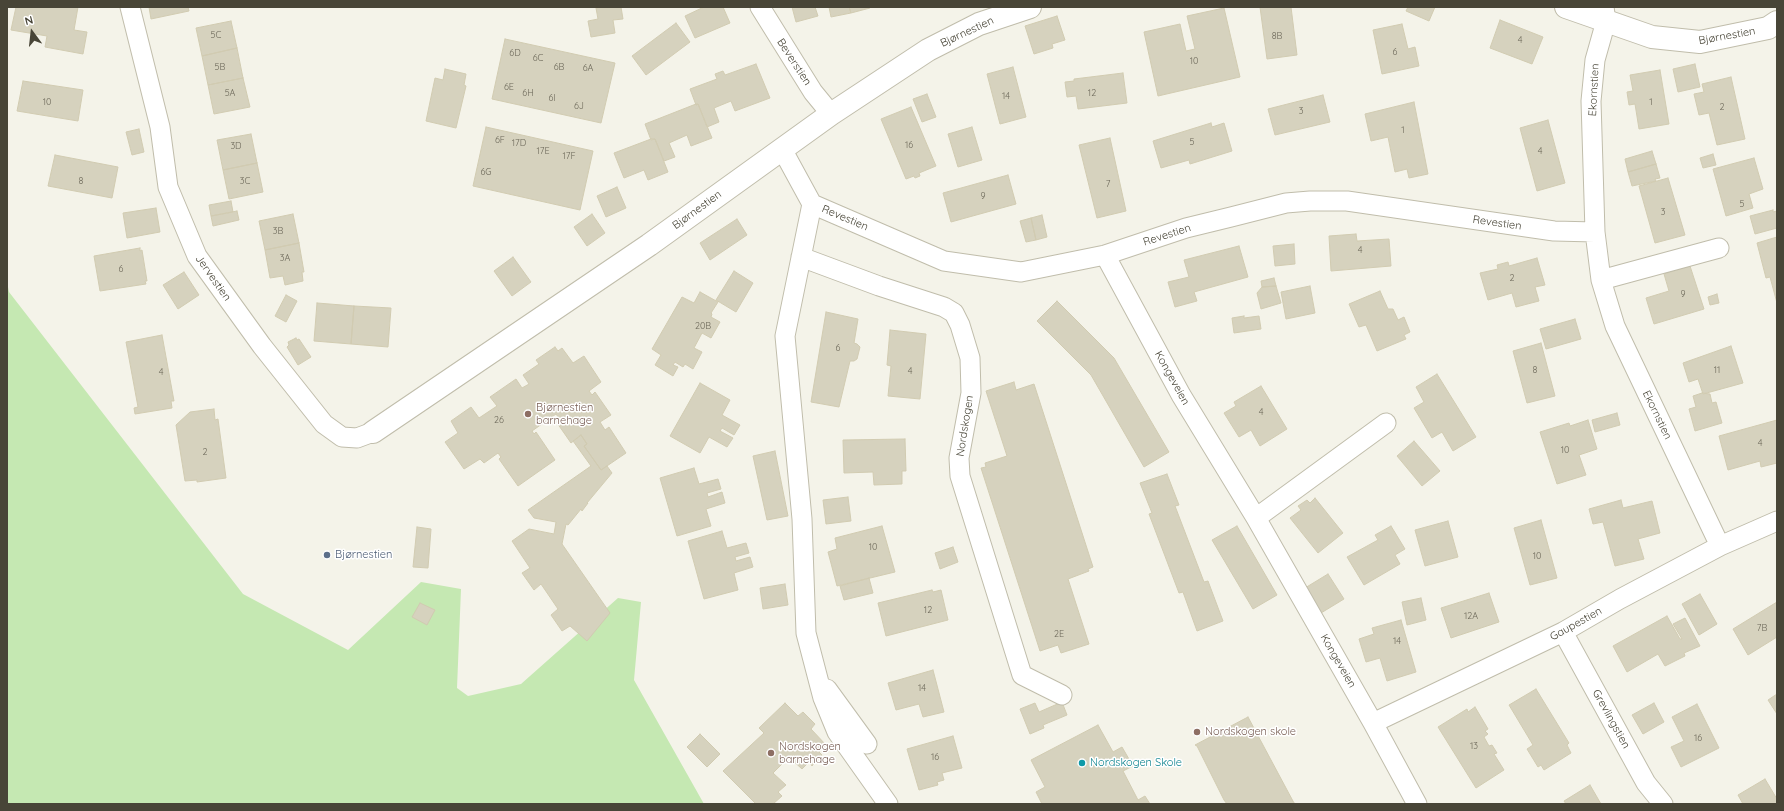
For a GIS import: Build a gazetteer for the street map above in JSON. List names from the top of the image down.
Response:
{
  "streets": {
    "street": [
      "Bjørnestien",
      "Beverstien",
      "Ekornstien",
      "Revestien",
      "Jervestien",
      "Kongeveien",
      "Nordskogen",
      "Gaupestien",
      "Grevlingstien"
    ]
  },
  "crossings": [
    ["Bjørnestien", "Beverstien"],
    ["Bjørnestien", "Ekornstien"],
    ["Bjørnestien", "Revestien"],
    ["Bjørnestien", "Jervestien"],
    ["Ekornstien", "Revestien"],
    ["Ekornstien", "Gaupestien"],
    ["Revestien", "Kongeveien"],
    ["Kongeveien", "Gaupestien"],
    ["Gaupestien", "Grevlingstien"]
  ],
  "places": [
    "Bjørnestien barnehage",
    "Bjørnestien",
    "Nordskogen skole",
    "Nordskogen barnehage",
    "Nordskogen Skole"
  ],
  "house_numbers": [
    "5C",
    "8B",
    "4",
    "6",
    "6D",
    "6C",
    "10",
    "5B",
    "6B",
    "6A",
    "6E",
    "5A",
    "6H",
    "12",
    "14",
    "6I",
    "10",
    "1",
    "6J",
    "2",
    "3",
    "1",
    "6F",
    "5",
    "17D",
    "16",
    "3D",
    "17E",
    "4",
    "17F",
    "6G",
    "8",
    "3C",
    "7",
    "9",
    "5",
    "3",
    "3B",
    "4",
    "3A",
    "6",
    "2",
    "9",
    "20B",
    "6",
    "8",
    "11",
    "4",
    "4",
    "4",
    "26",
    "4",
    "10",
    "2",
    "10",
    "10",
    "12",
    "12A",
    "7B",
    "2E",
    "14",
    "14",
    "16",
    "13",
    "16"
  ],
  "north": "top"
}
